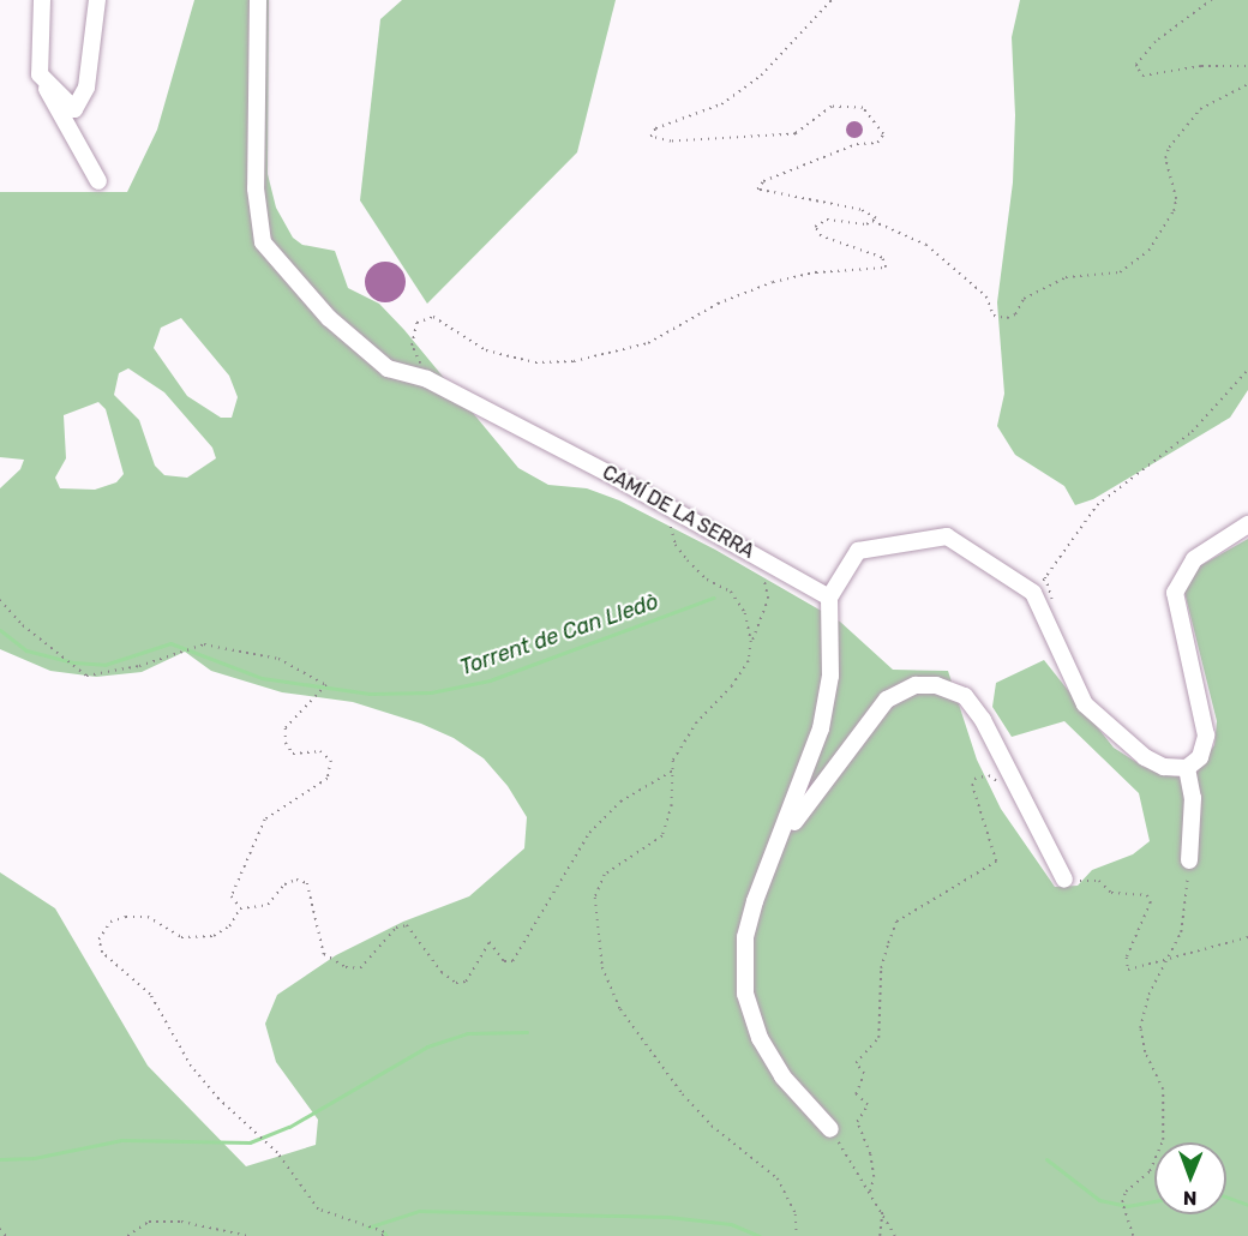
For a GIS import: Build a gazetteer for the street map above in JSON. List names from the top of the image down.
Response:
{
  "streets": {
    "street": ["CAMÍ DE LA SERRA"]
  },
  "water": ["Torrent de Can Lledò"],
  "north": "bottom"
}
